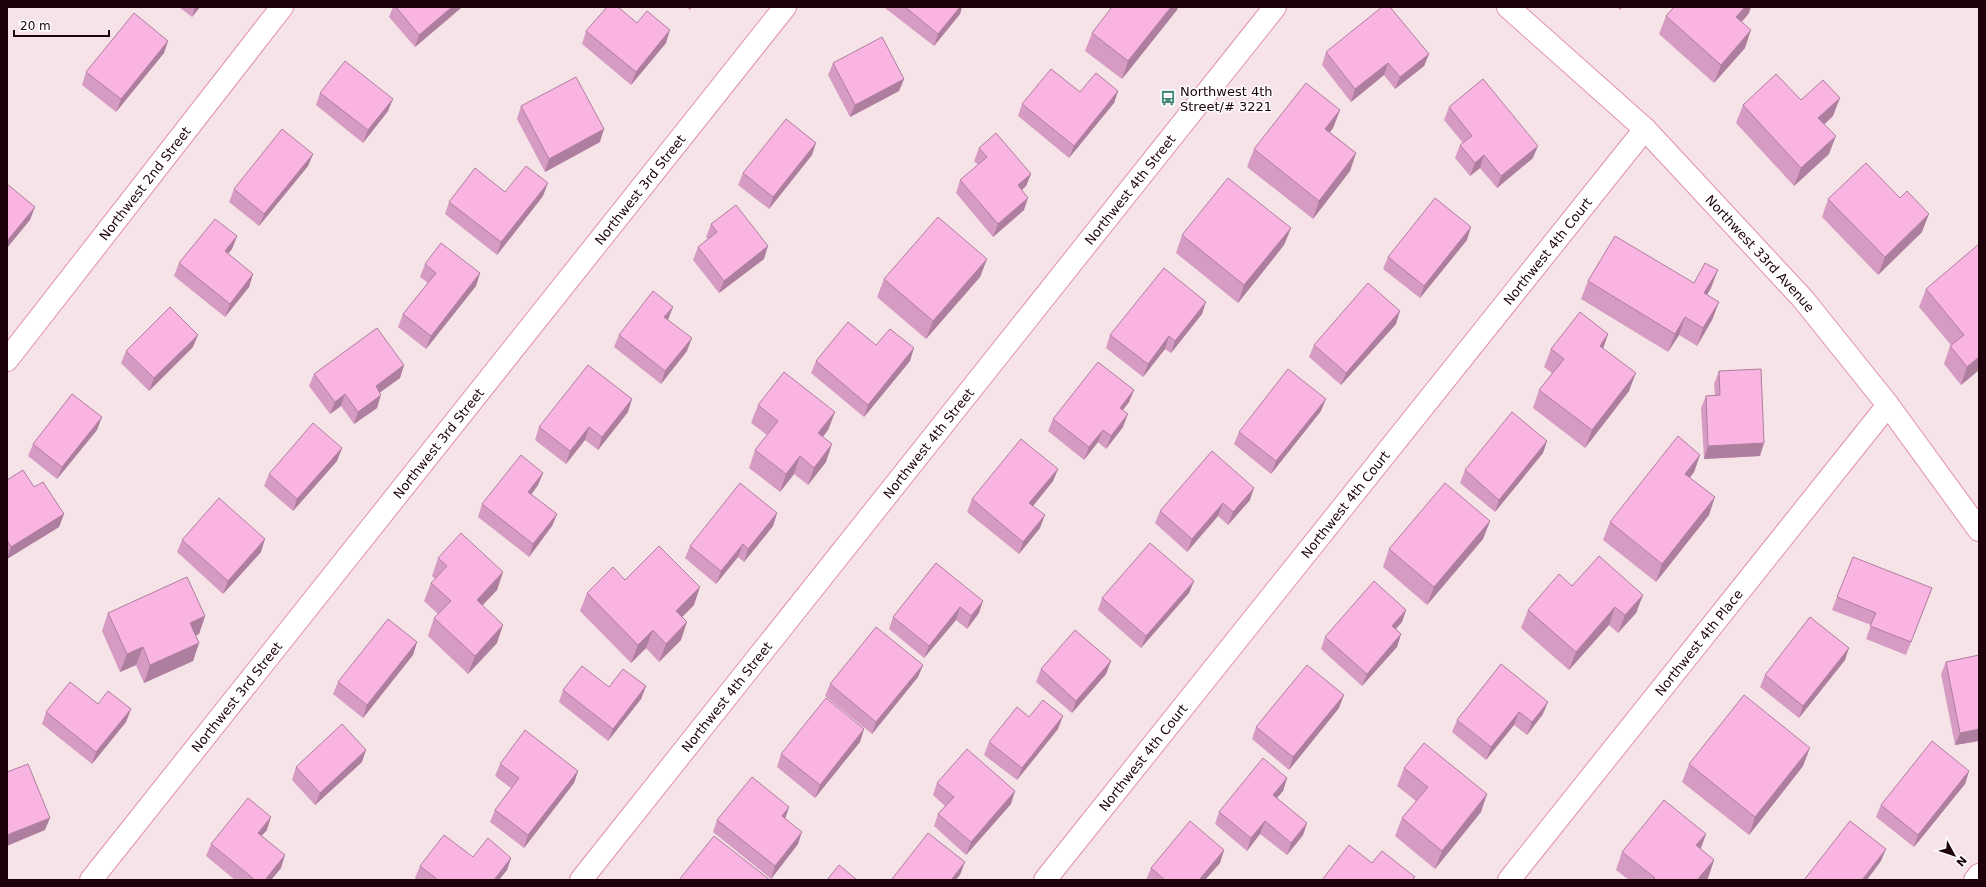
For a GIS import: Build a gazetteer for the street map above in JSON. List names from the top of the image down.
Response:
{
  "streets": {
    "street": [
      "Northwest 2nd Street",
      "Northwest 3rd Street",
      "Northwest 4th Street",
      "Northwest 4th Court",
      "Northwest 33rd Avenue",
      "Northwest 4th Place"
    ]
  },
  "crossings": [
    ["Northwest 4th Court", "Northwest 33rd Avenue"],
    ["Northwest 33rd Avenue", "Northwest 4th Place"]
  ],
  "places": {
    "bus stop": ["Northwest 4th Street/# 3221"]
  },
  "scale_bar": "20 m",
  "north": "bottom right"
}
